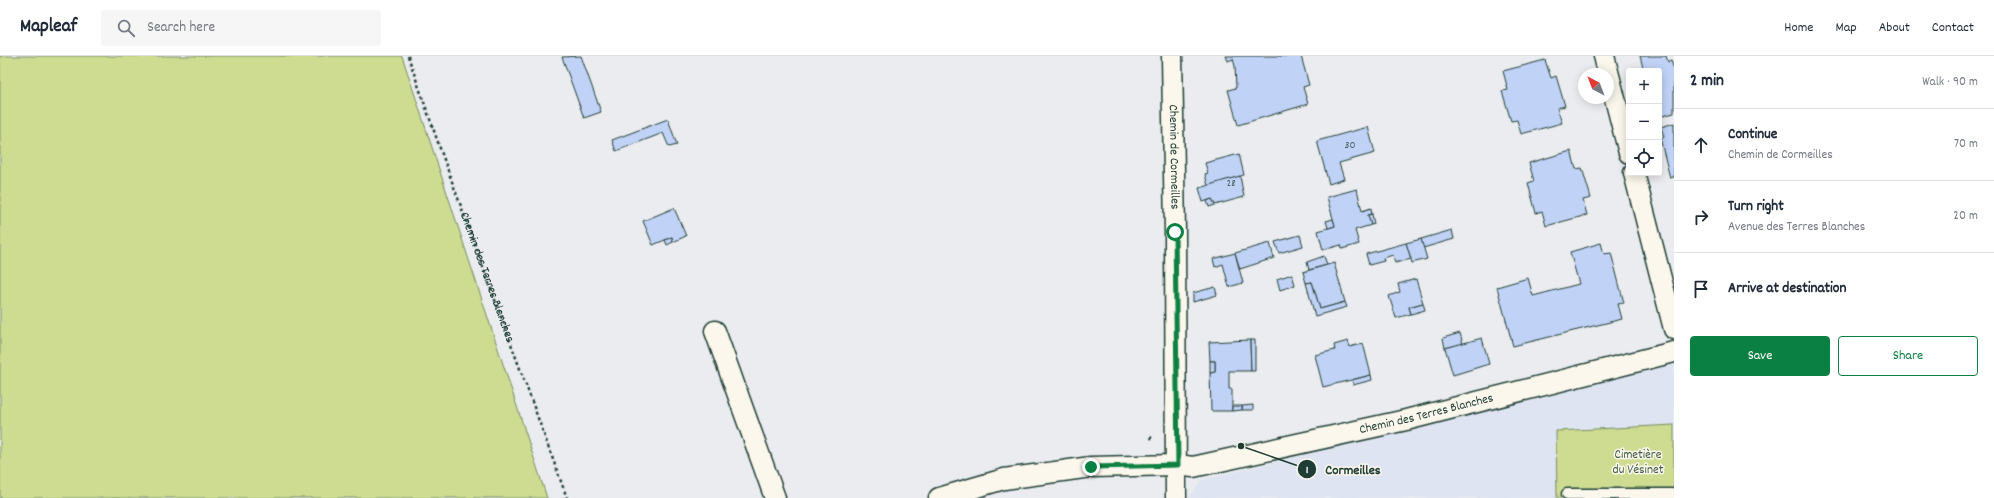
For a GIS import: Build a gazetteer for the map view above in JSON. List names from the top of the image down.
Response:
{
  "streets": {
    "street": ["Chemin de Cormeilles", "Chemin des Terres Blanches"]
  },
  "crossings": [
    ["Chemin de Cormeilles", "Chemin des Terres Blanches"]
  ],
  "parks": ["Cimetière du Vésinet"],
  "places": ["Cormeilles"],
  "house_numbers": ["30", "28"],
  "north": "top left",
  "page": {
    "header": "Mapleaf",
    "search": "Search here",
    "nav": [
      "Home",
      "Map",
      "About",
      "Contact"
    ],
    "heading": ["2 min", "Walk · 90 m"],
    "map_buttons": ["+", "−"],
    "list": [
      ["Continue", "Chemin de Cormeilles", "70 m"],
      ["Turn right", "Avenue des Terres Blanches", "20 m"],
      "Arrive at destination"
    ],
    "buttons": ["Save", "Share"]
  }
}
